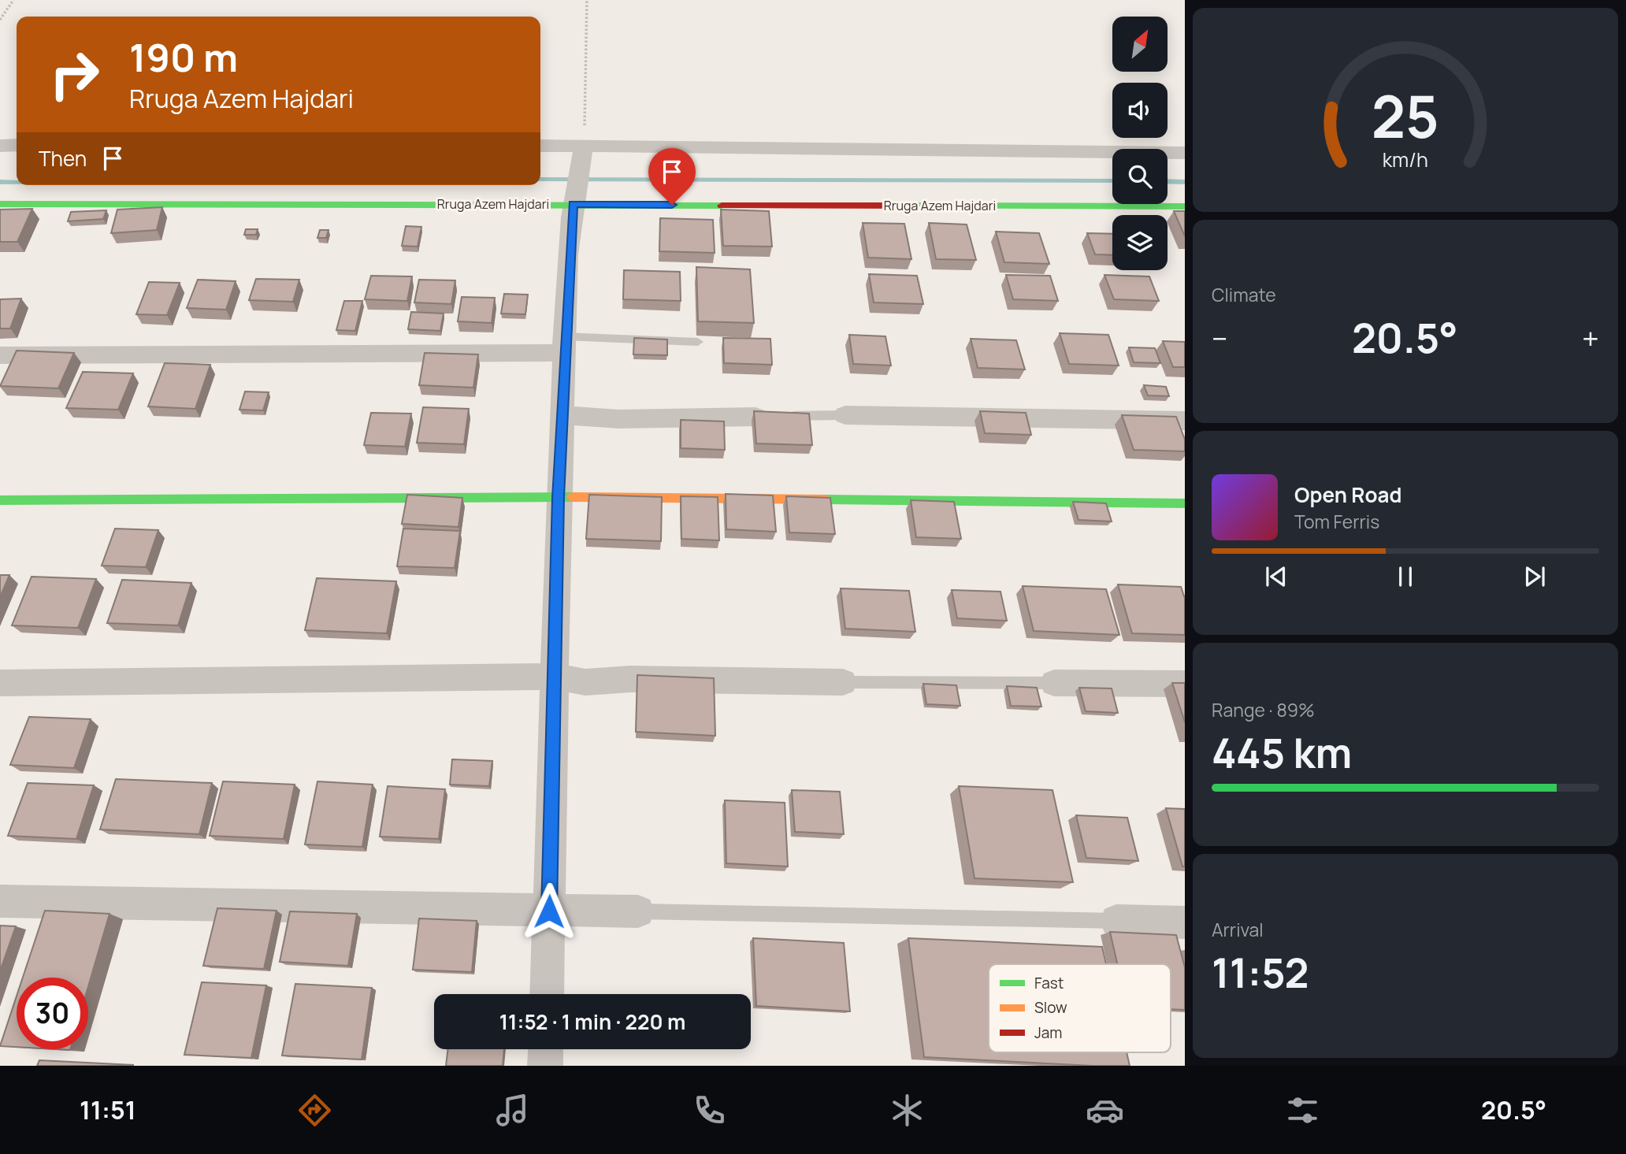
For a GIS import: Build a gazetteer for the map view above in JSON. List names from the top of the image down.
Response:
{
  "streets": {
    "street": ["Rruga Azem Hajdari"]
  },
  "legend": ["Fast", "Slow", "Jam"],
  "north": "top right",
  "page": {
    "turn": ["190 m", "Rruga Azem Hajdari"],
    "then": "Then",
    "tile": [
      "Climate",
      ["Range · 89%", "445 km"],
      ["Arrival", "11:52"]
    ],
    "heat": ["−", "20.5°", "+"],
    "song": ["Open Road", "Tom Ferris"],
    "limit": "30",
    "trip": "11:52 · 1 min · 220 m",
    "tabs": ["11:51", "20.5°"],
    "gauge": ["25", "km/h"]
  }
}
